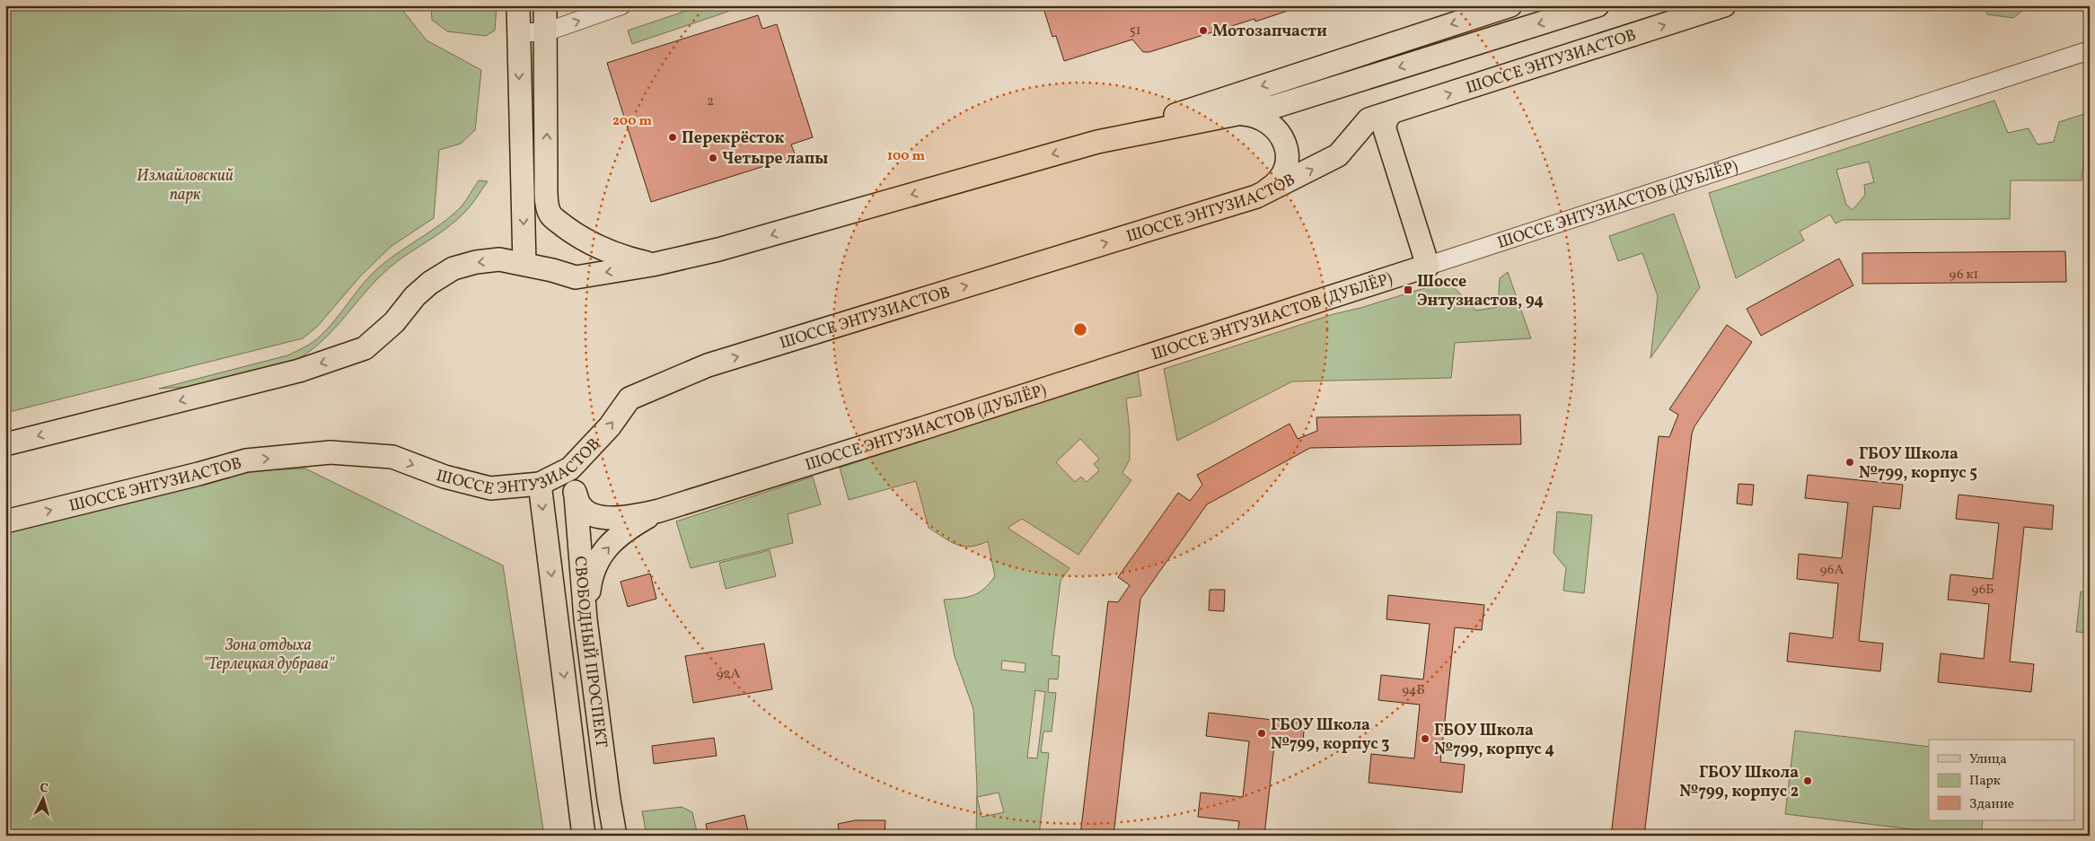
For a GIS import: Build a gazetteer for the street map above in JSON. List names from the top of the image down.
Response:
{
  "streets": {
    "main road": ["ШОССЕ ЭНТУЗИАСТОВ", "ШОССЕ ЭНТУЗИАСТОВ (ДУБЛЁР)", "СВОБОДНЫЙ ПРОСПЕКТ"]
  },
  "crossings": [
    ["ШОССЕ ЭНТУЗИАСТОВ", "СВОБОДНЫЙ ПРОСПЕКТ"],
    ["ШОССЕ ЭНТУЗИАСТОВ (ДУБЛЁР)", "СВОБОДНЫЙ ПРОСПЕКТ"]
  ],
  "parks": ["Измайловский парк", "Зона отдыха \"Терлецкая дубрава\""],
  "places": {
    "other": [
      "Мотозапчасти",
      "Перекрёсток",
      "Четыре лапы",
      "ГБОУ Школа №799, корпус 5",
      "ГБОУ Школа №799, корпус 3",
      "ГБОУ Школа №799, корпус 4",
      "ГБОУ Школа №799, корпус 2"
    ],
    "transit": ["Шоссе Энтузиастов, 94"]
  },
  "house_numbers": [
    "51",
    "2",
    "96 к1",
    "96А",
    "96Б",
    "92А",
    "94Б"
  ],
  "legend": ["Улица", "Парк", "Здание"],
  "north": "top",
  "rings": ["200 m", "100 m"]
}
